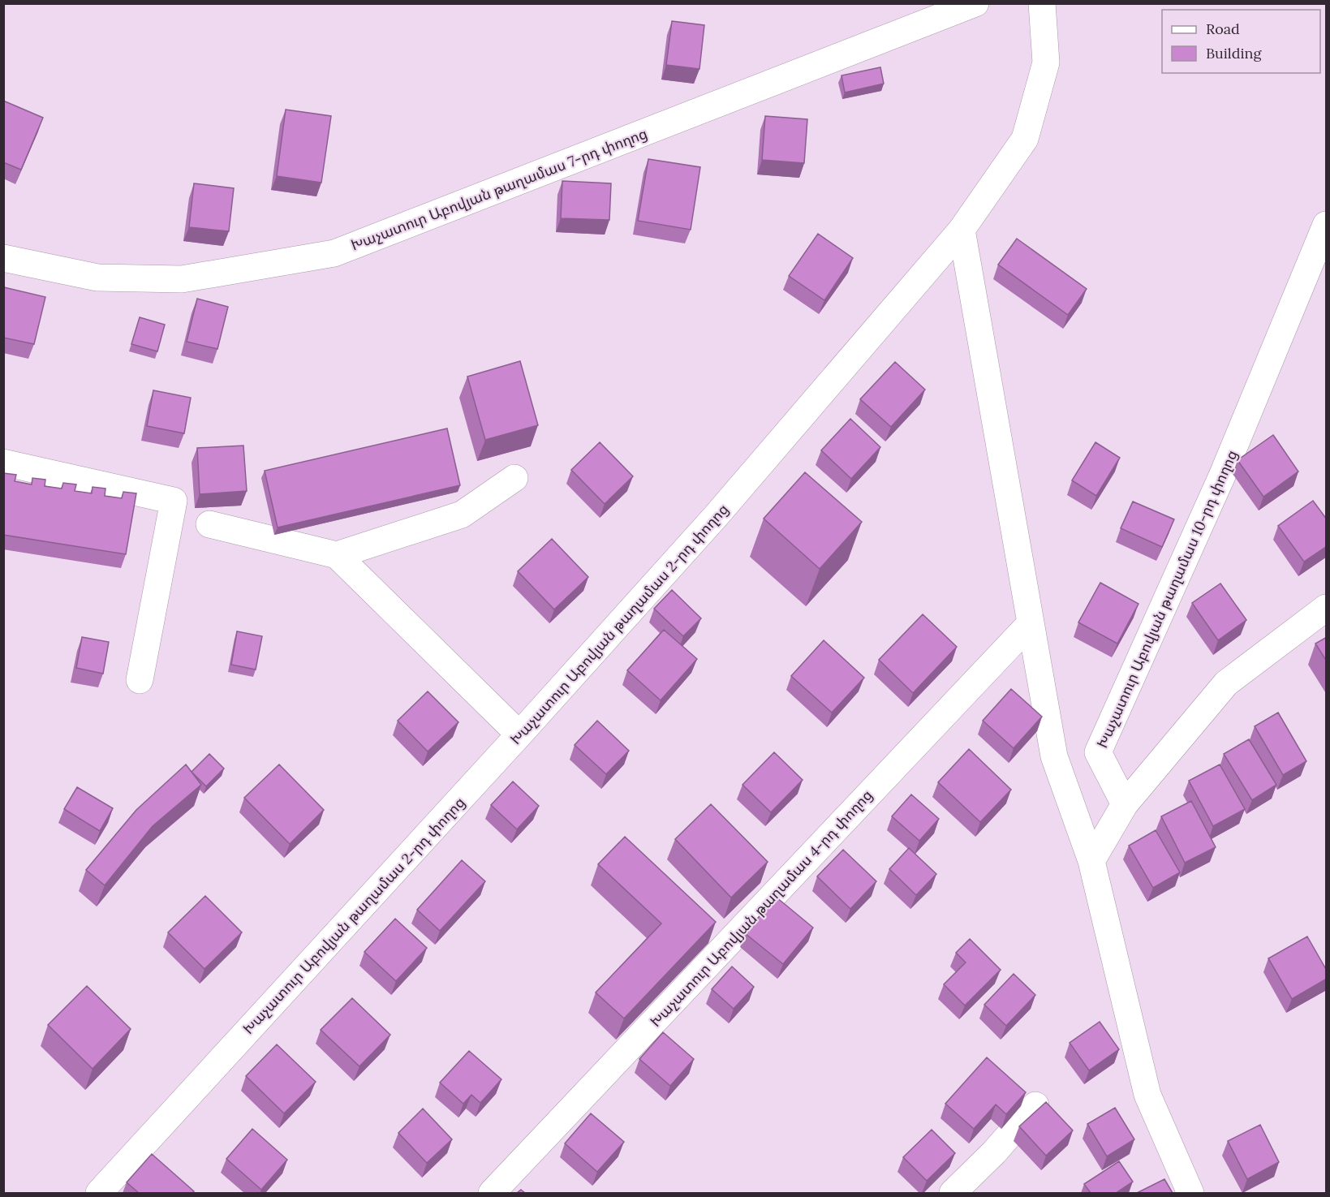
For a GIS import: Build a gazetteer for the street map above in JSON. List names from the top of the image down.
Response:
{
  "streets": {
    "street": [
      "Խաչատուր Աբովյան թաղամաս 7-րդ փողոց",
      "Խաչատուր Աբովյան թաղամաս 10-րդ փողոց",
      "Խաչատուր Աբովյան թաղամաս 2-րդ փողոց",
      "Խաչատուր Աբովյան թաղամաս 4-րդ փողոց"
    ]
  },
  "legend": ["Road", "Building"]
}
